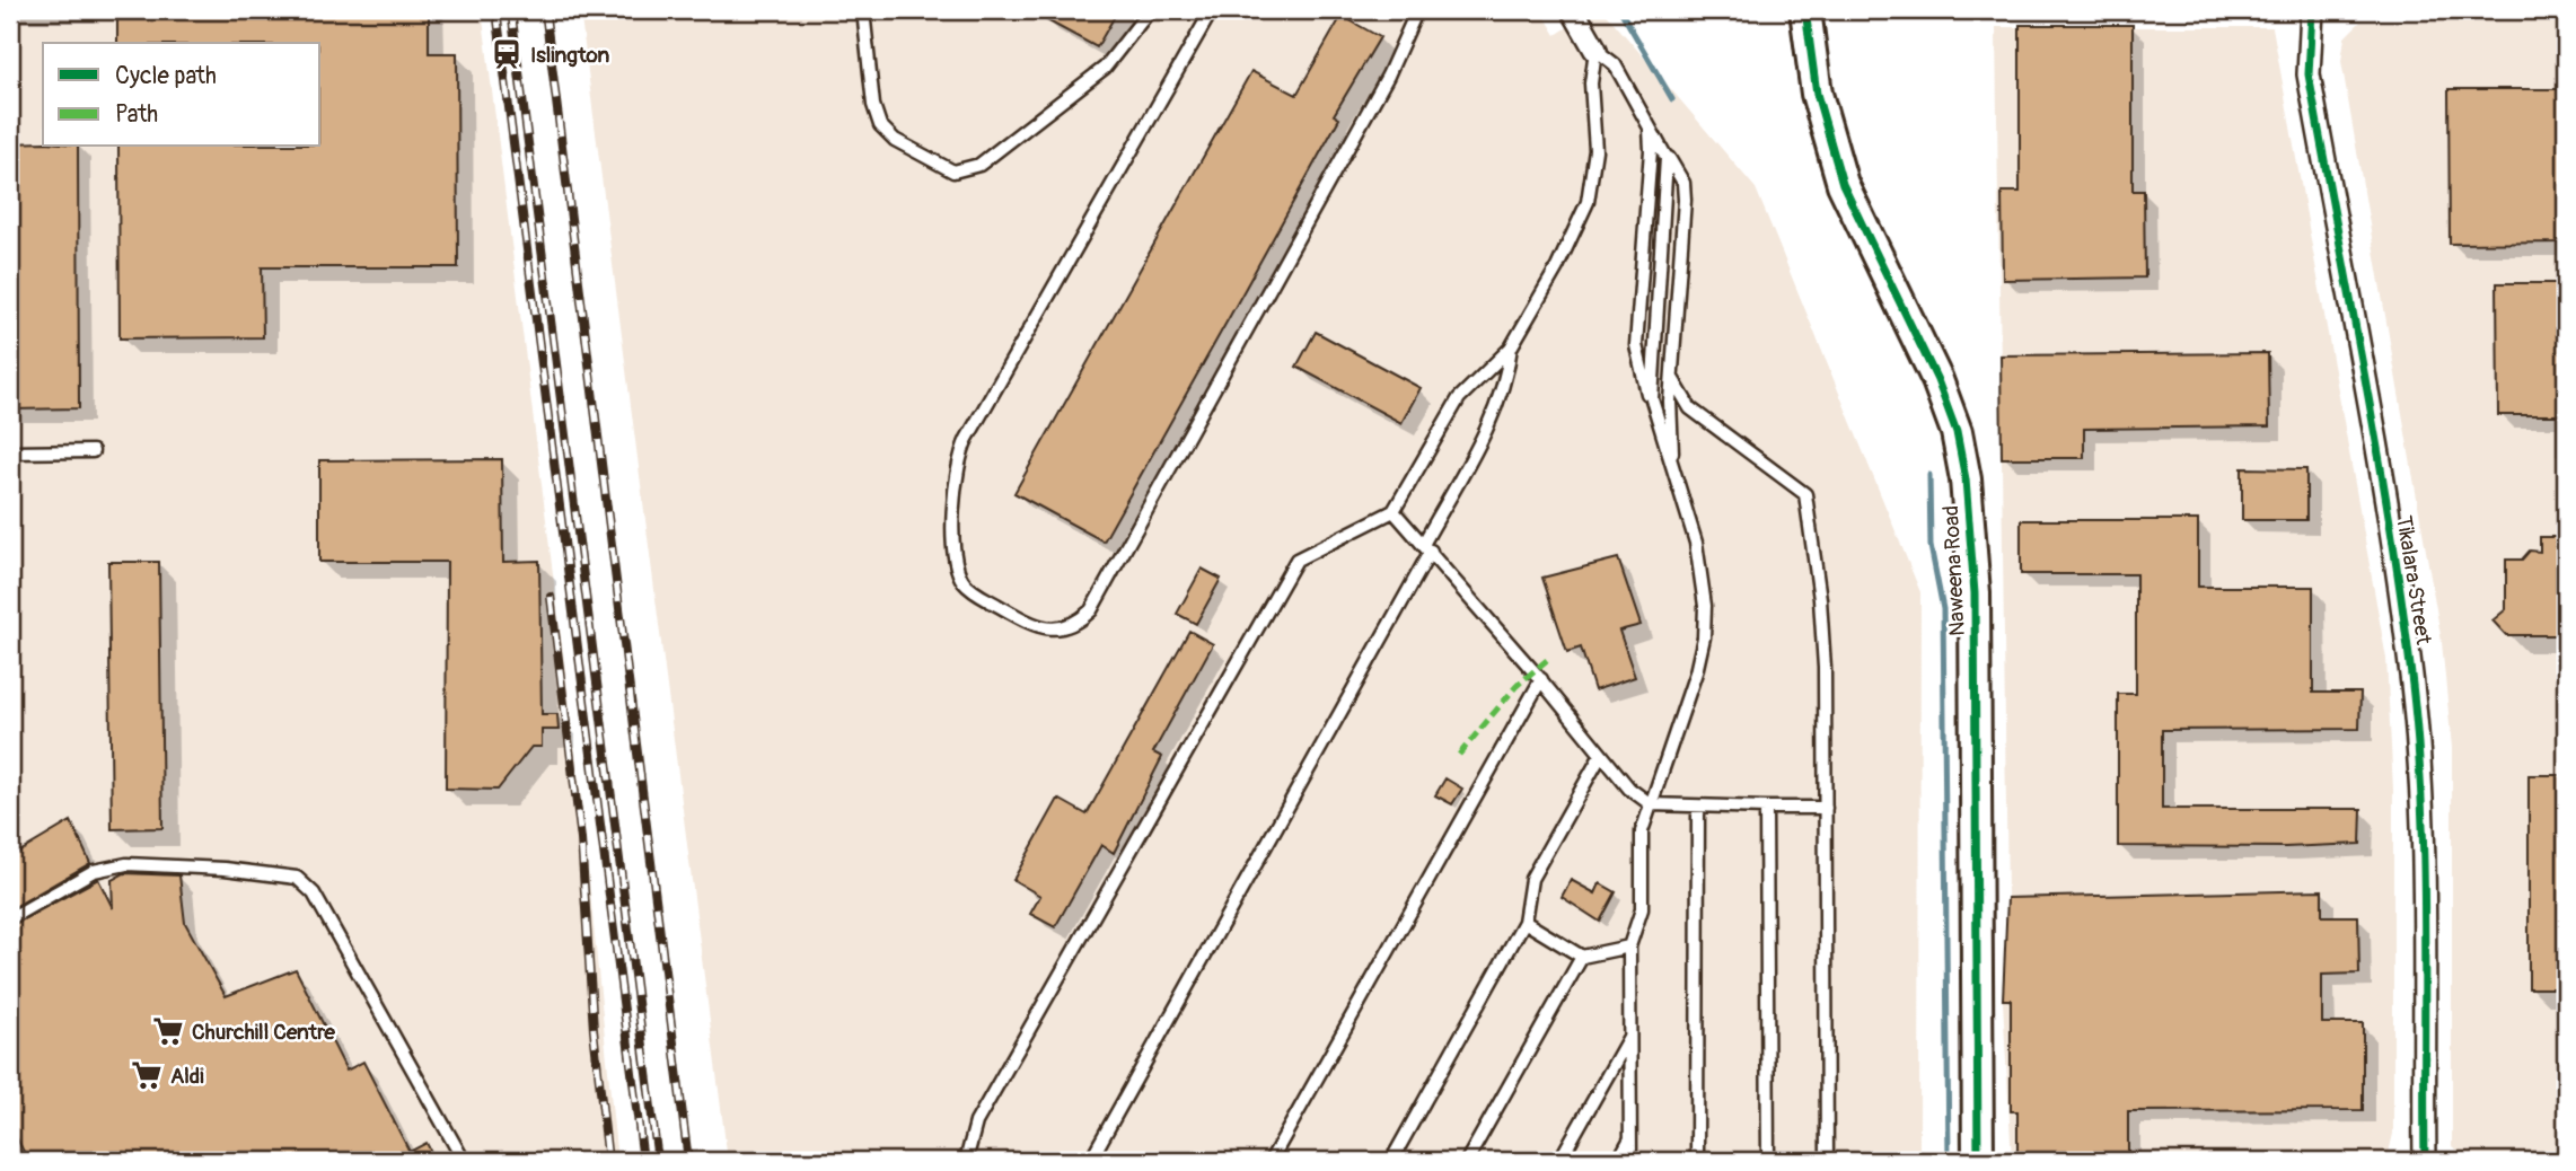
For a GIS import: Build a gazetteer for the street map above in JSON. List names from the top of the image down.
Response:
{
  "streets": {
    "street": ["Naweena Road", "Tikalara Street"]
  },
  "places": {
    "station": ["Islington"],
    "supermarket": ["Churchill Centre", "Aldi"]
  },
  "legend": ["Cycle path", "Path"]
}
